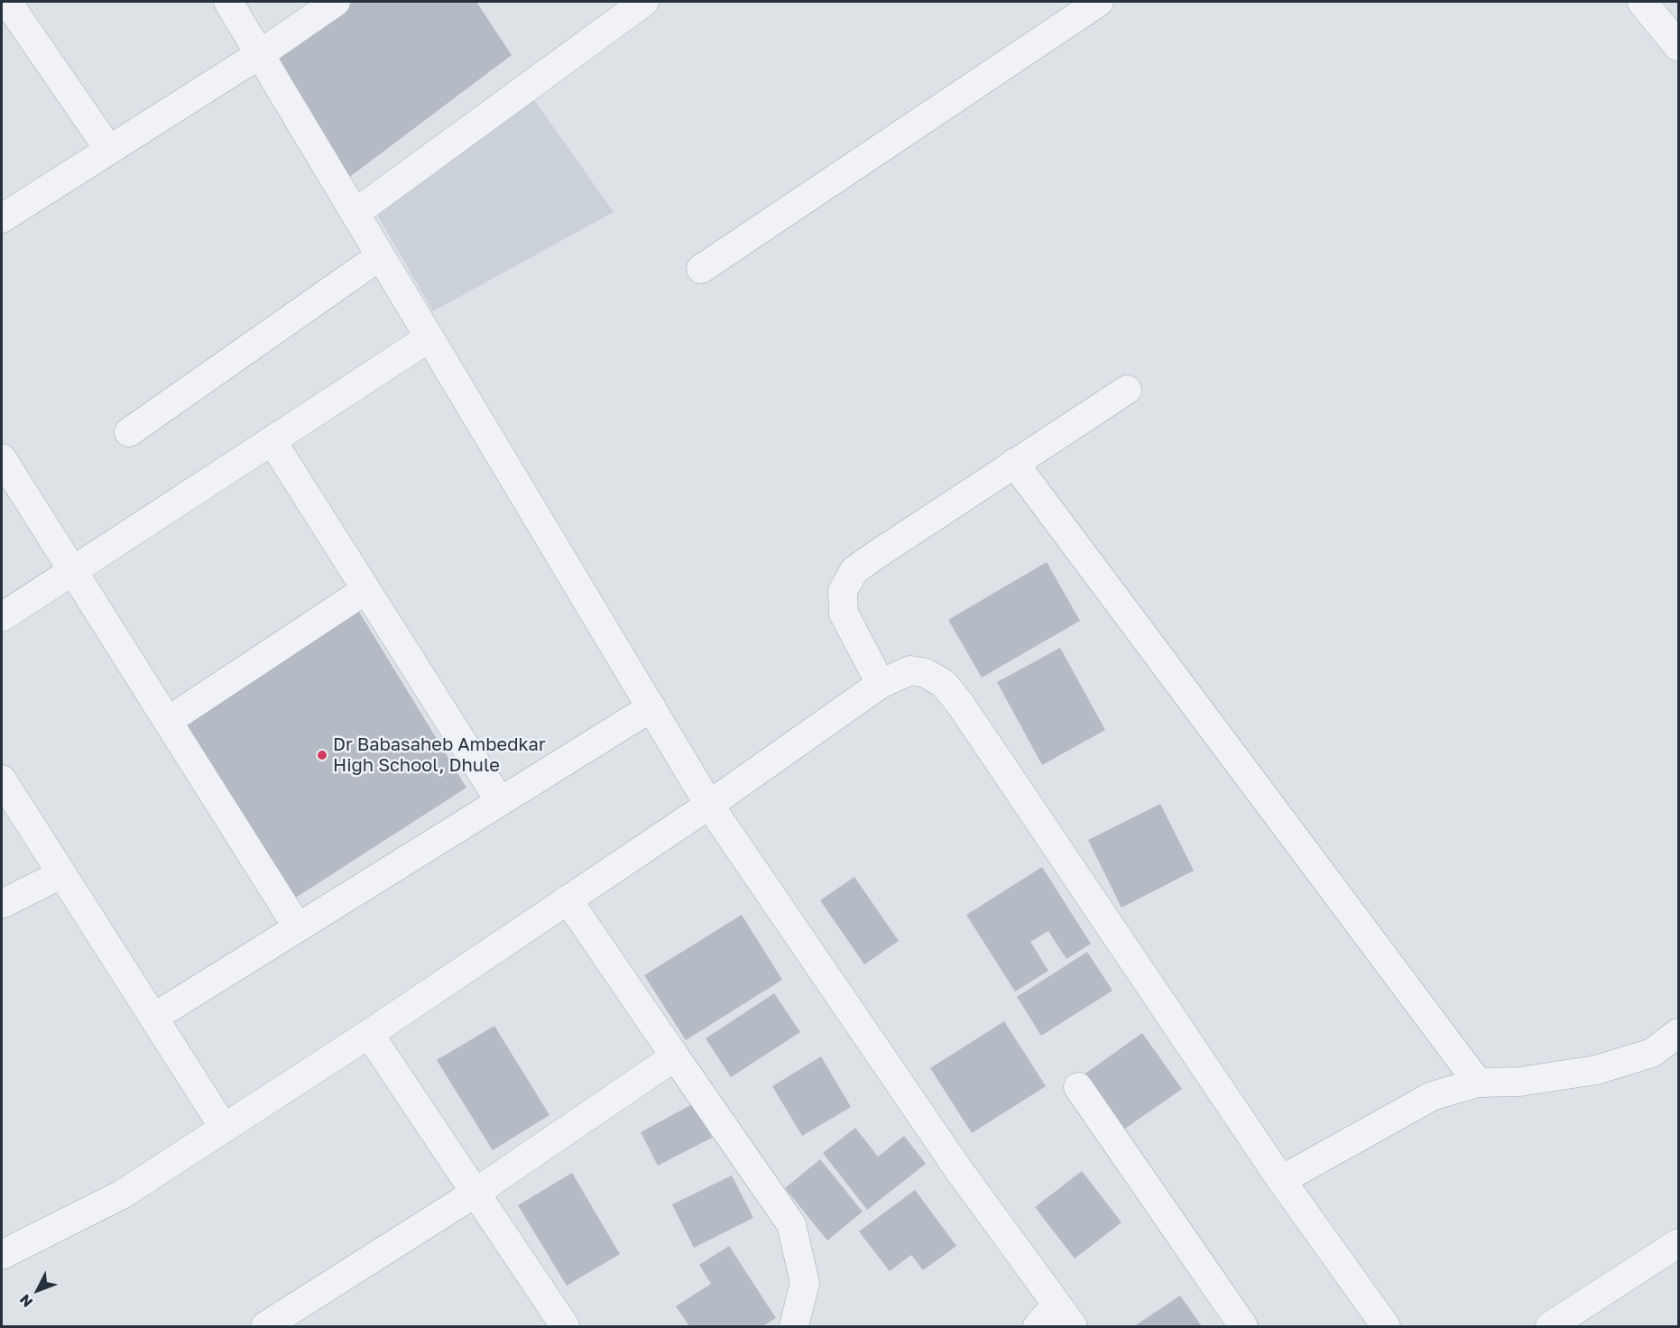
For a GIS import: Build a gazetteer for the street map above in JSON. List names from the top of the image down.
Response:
{
  "places": ["Dr Babasaheb Ambedkar High School, Dhule"],
  "north": "bottom left"
}
